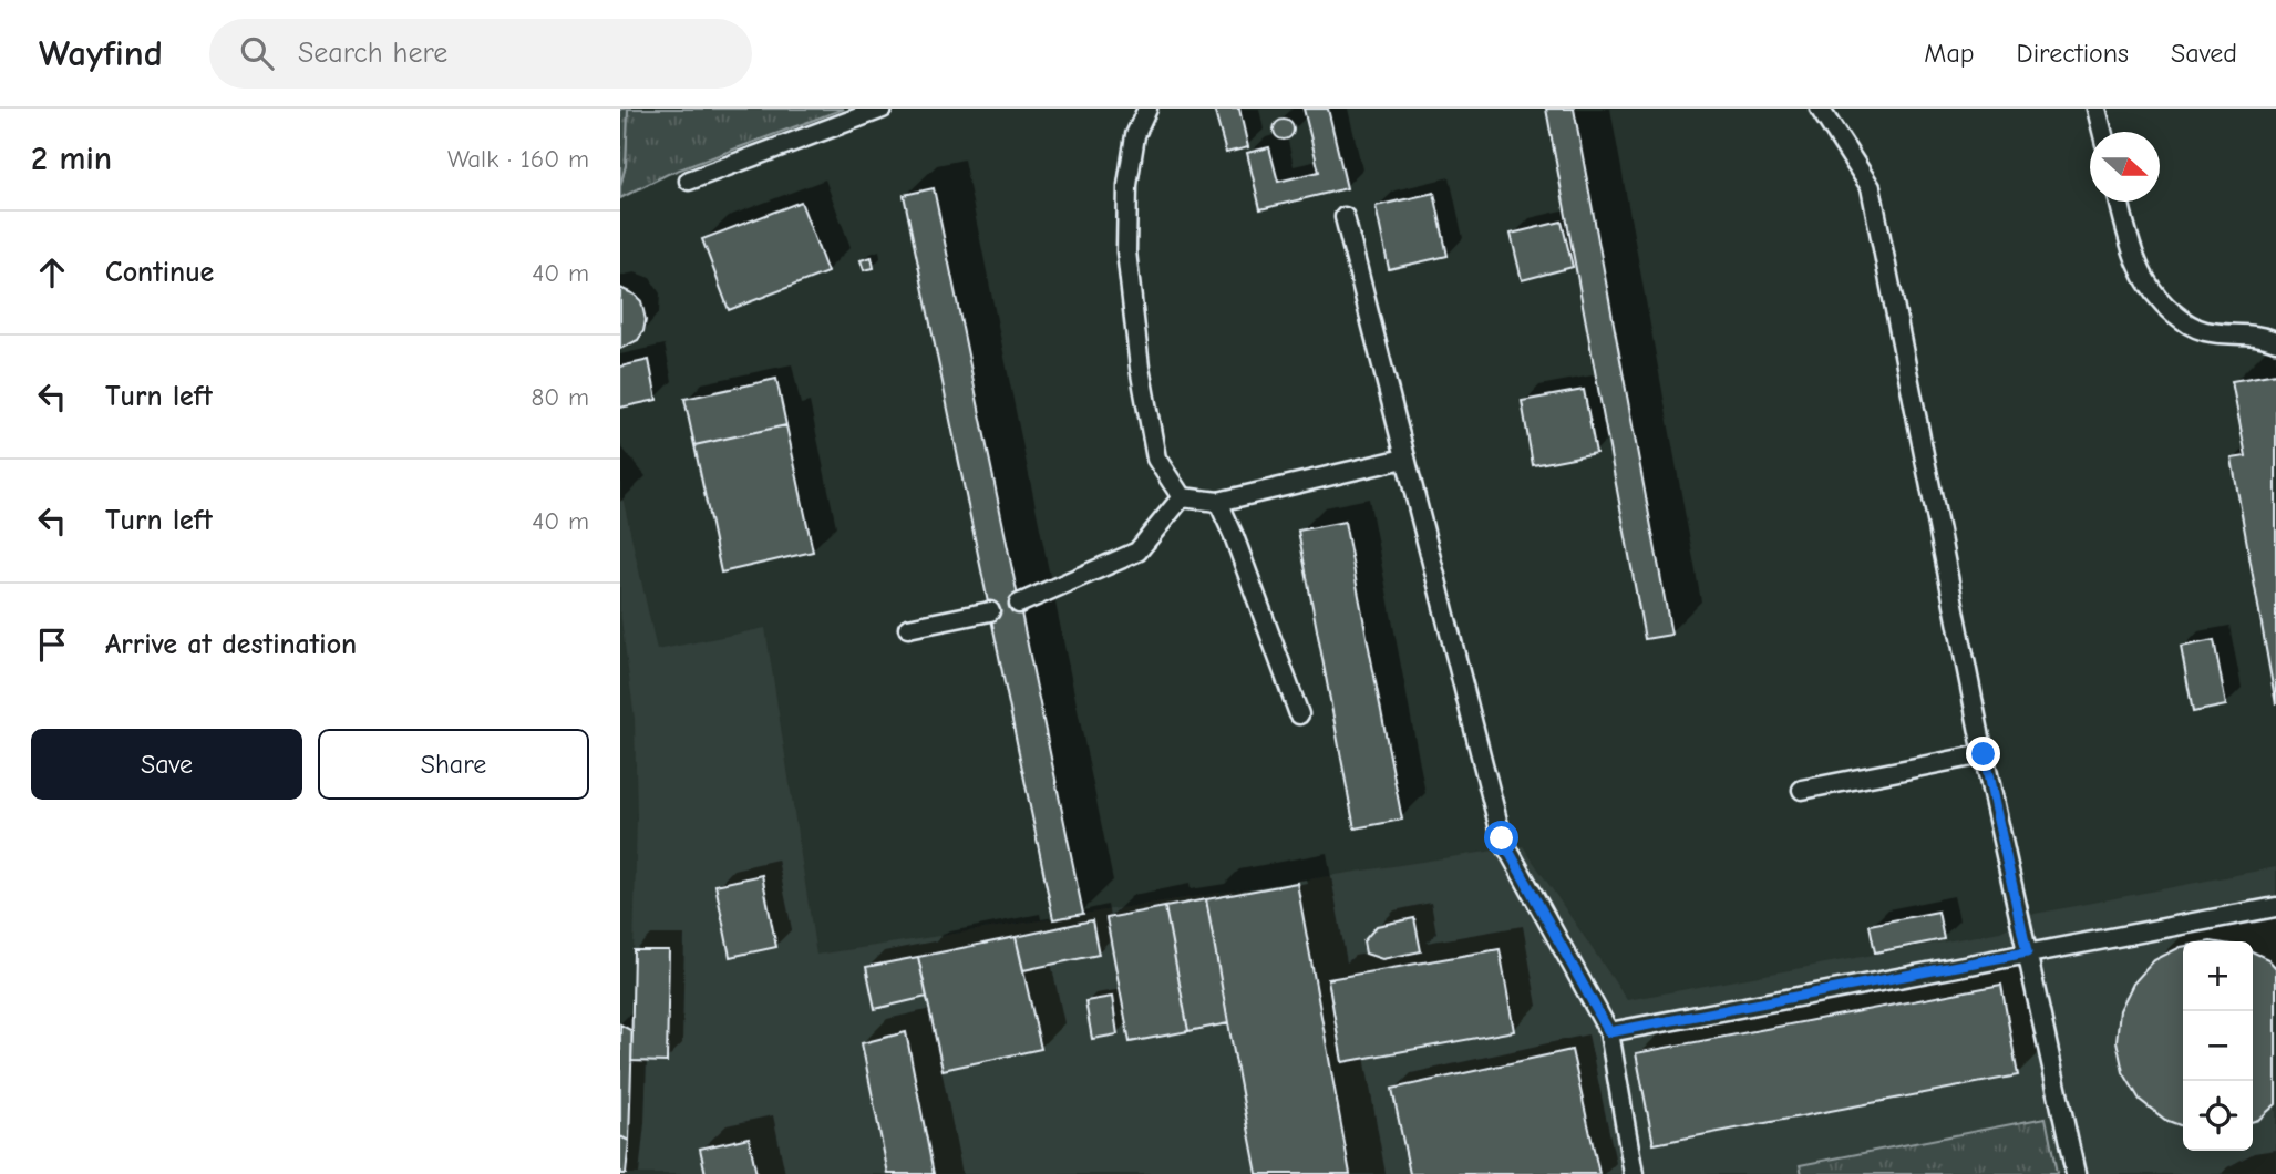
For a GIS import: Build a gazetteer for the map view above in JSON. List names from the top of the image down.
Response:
{
  "north": "right",
  "page": {
    "header": "Wayfind",
    "search": "Search here",
    "nav": ["Map", "Directions", "Saved"],
    "heading": ["2 min", "Walk · 160 m"],
    "list": [
      ["Continue", "40 m"],
      ["Turn left", "80 m"],
      ["Turn left", "40 m"],
      "Arrive at destination"
    ],
    "buttons": ["Save", "Share"],
    "map_buttons": ["+", "−"]
  }
}
